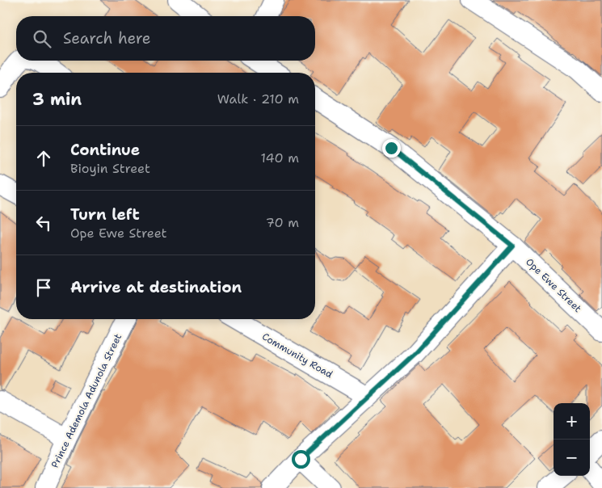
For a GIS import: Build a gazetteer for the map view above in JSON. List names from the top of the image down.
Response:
{
  "streets": {
    "street": ["Ope Ewe Street", "Community Road", "Prince Ademola Adunola Street"]
  },
  "page": {
    "search": "Search here",
    "heading": ["3 min", "Walk · 210 m"],
    "list": [
      ["Continue", "Bioyin Street", "140 m"],
      ["Turn left", "Ope Ewe Street", "70 m"],
      "Arrive at destination"
    ],
    "map_buttons": ["+", "−"]
  }
}
